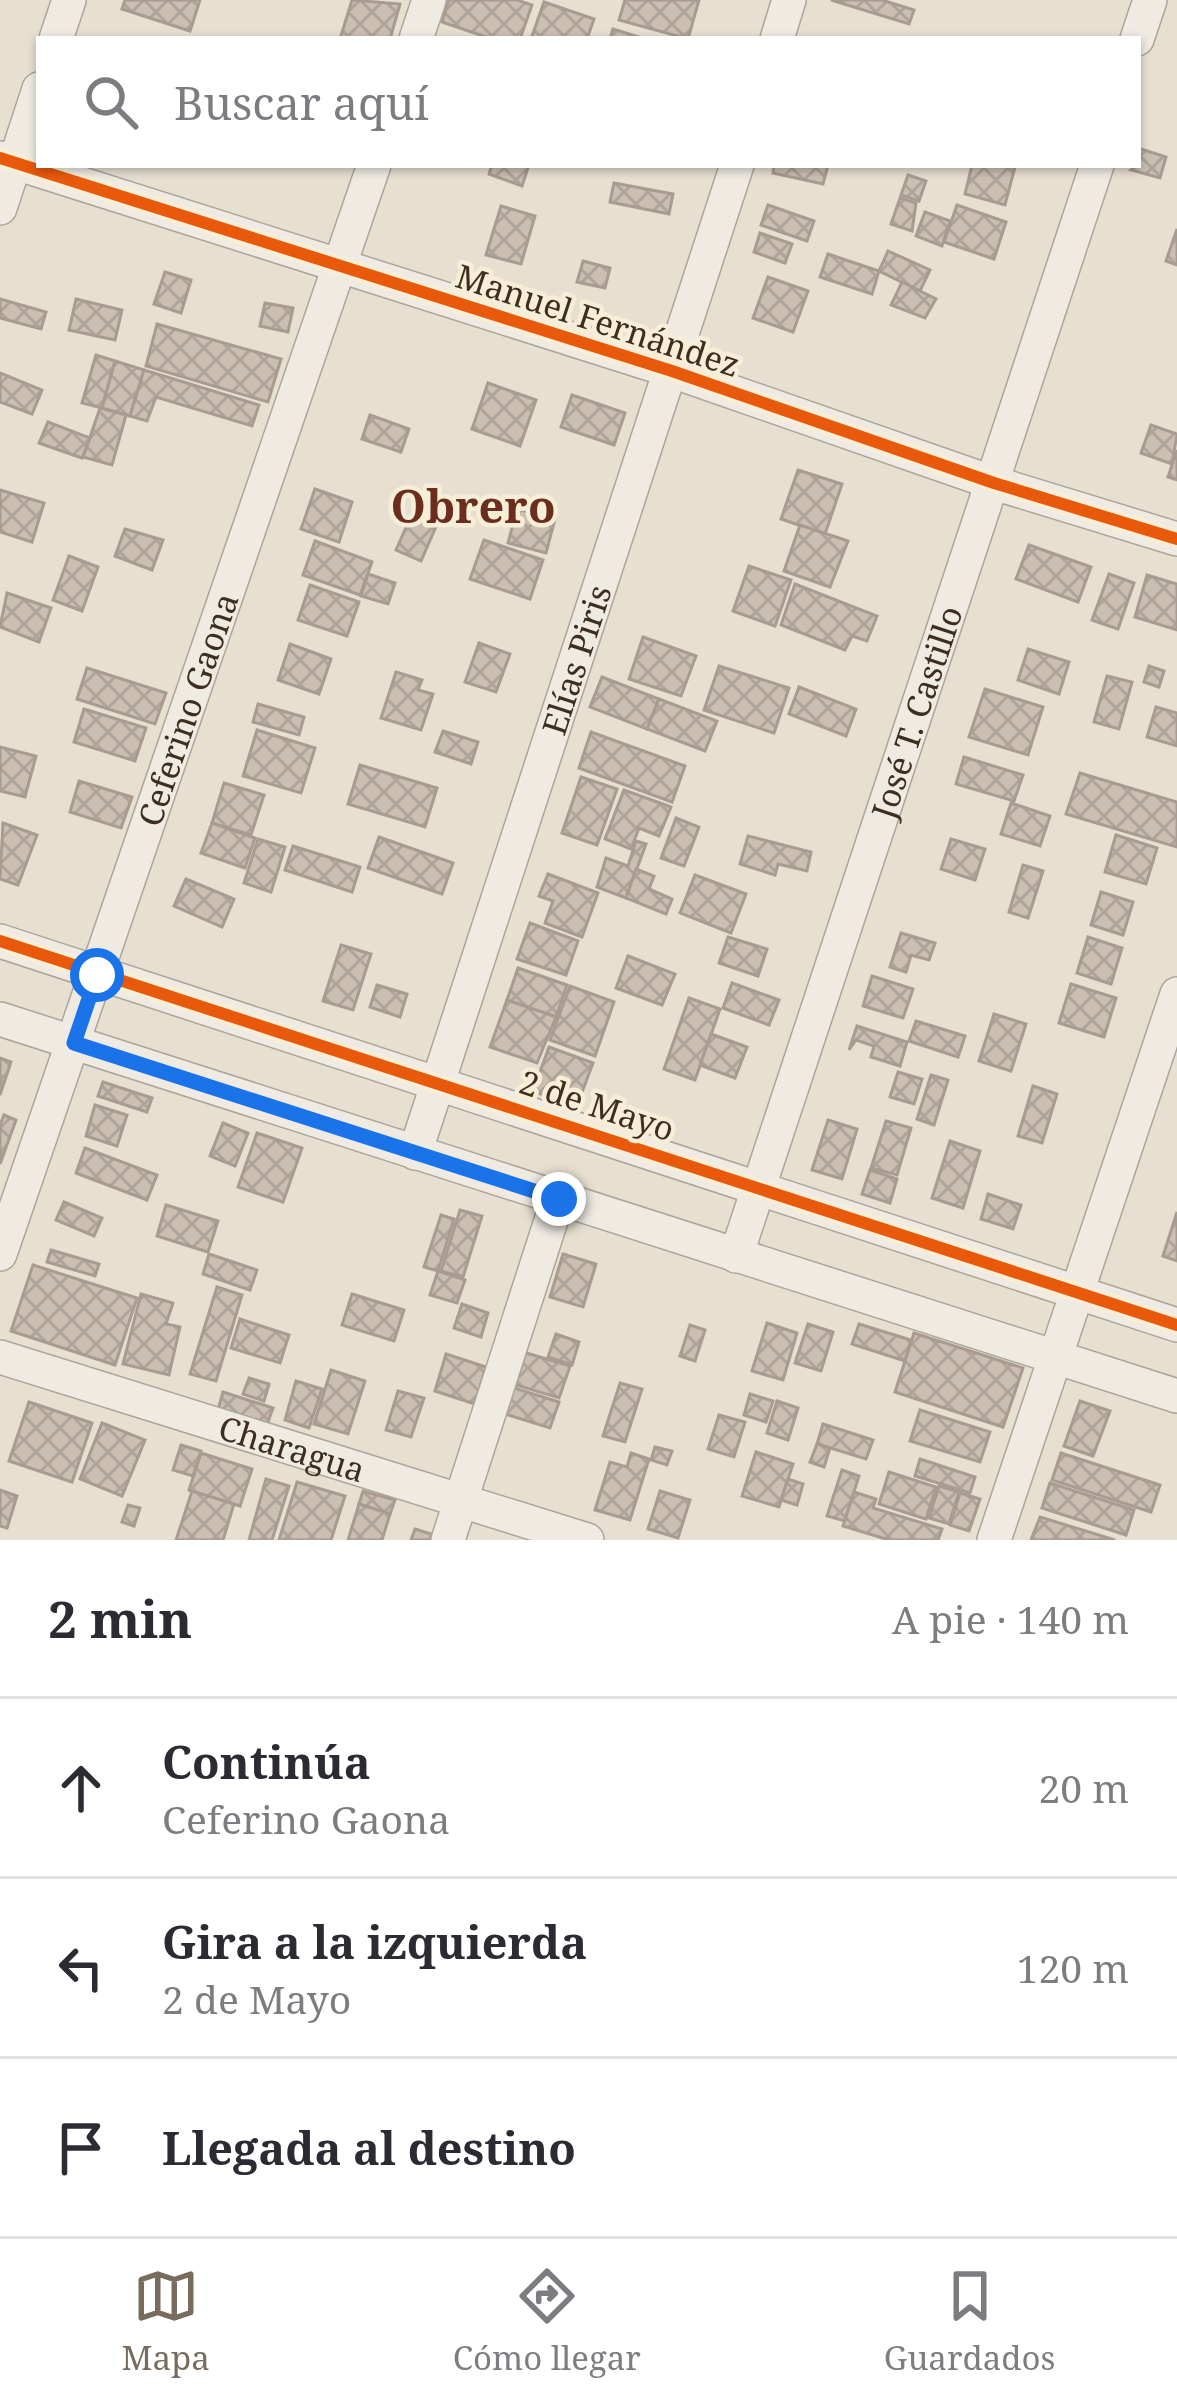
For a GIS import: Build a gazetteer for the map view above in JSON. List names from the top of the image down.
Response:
{
  "streets": {
    "street": [
      "Manuel Fernández",
      "Elías Piris",
      "Ceferino Gaona",
      "José T. Castillo",
      "2 de Mayo",
      "Charagua"
    ]
  },
  "crossings": [
    ["Manuel Fernández", "Elías Piris"],
    ["Manuel Fernández", "Ceferino Gaona"],
    ["Manuel Fernández", "José T. Castillo"],
    ["Elías Piris", "2 de Mayo"],
    ["Ceferino Gaona", "2 de Mayo"],
    ["José T. Castillo", "2 de Mayo"]
  ],
  "districts": ["Obrero"],
  "page": {
    "search": "Buscar aquí",
    "heading": ["2 min", "A pie · 140 m"],
    "list": [
      ["Continúa", "Ceferino Gaona", "20 m"],
      ["Gira a la izquierda", "2 de Mayo", "120 m"],
      "Llegada al destino"
    ],
    "nav": ["Mapa", "Cómo llegar", "Guardados"]
  }
}
